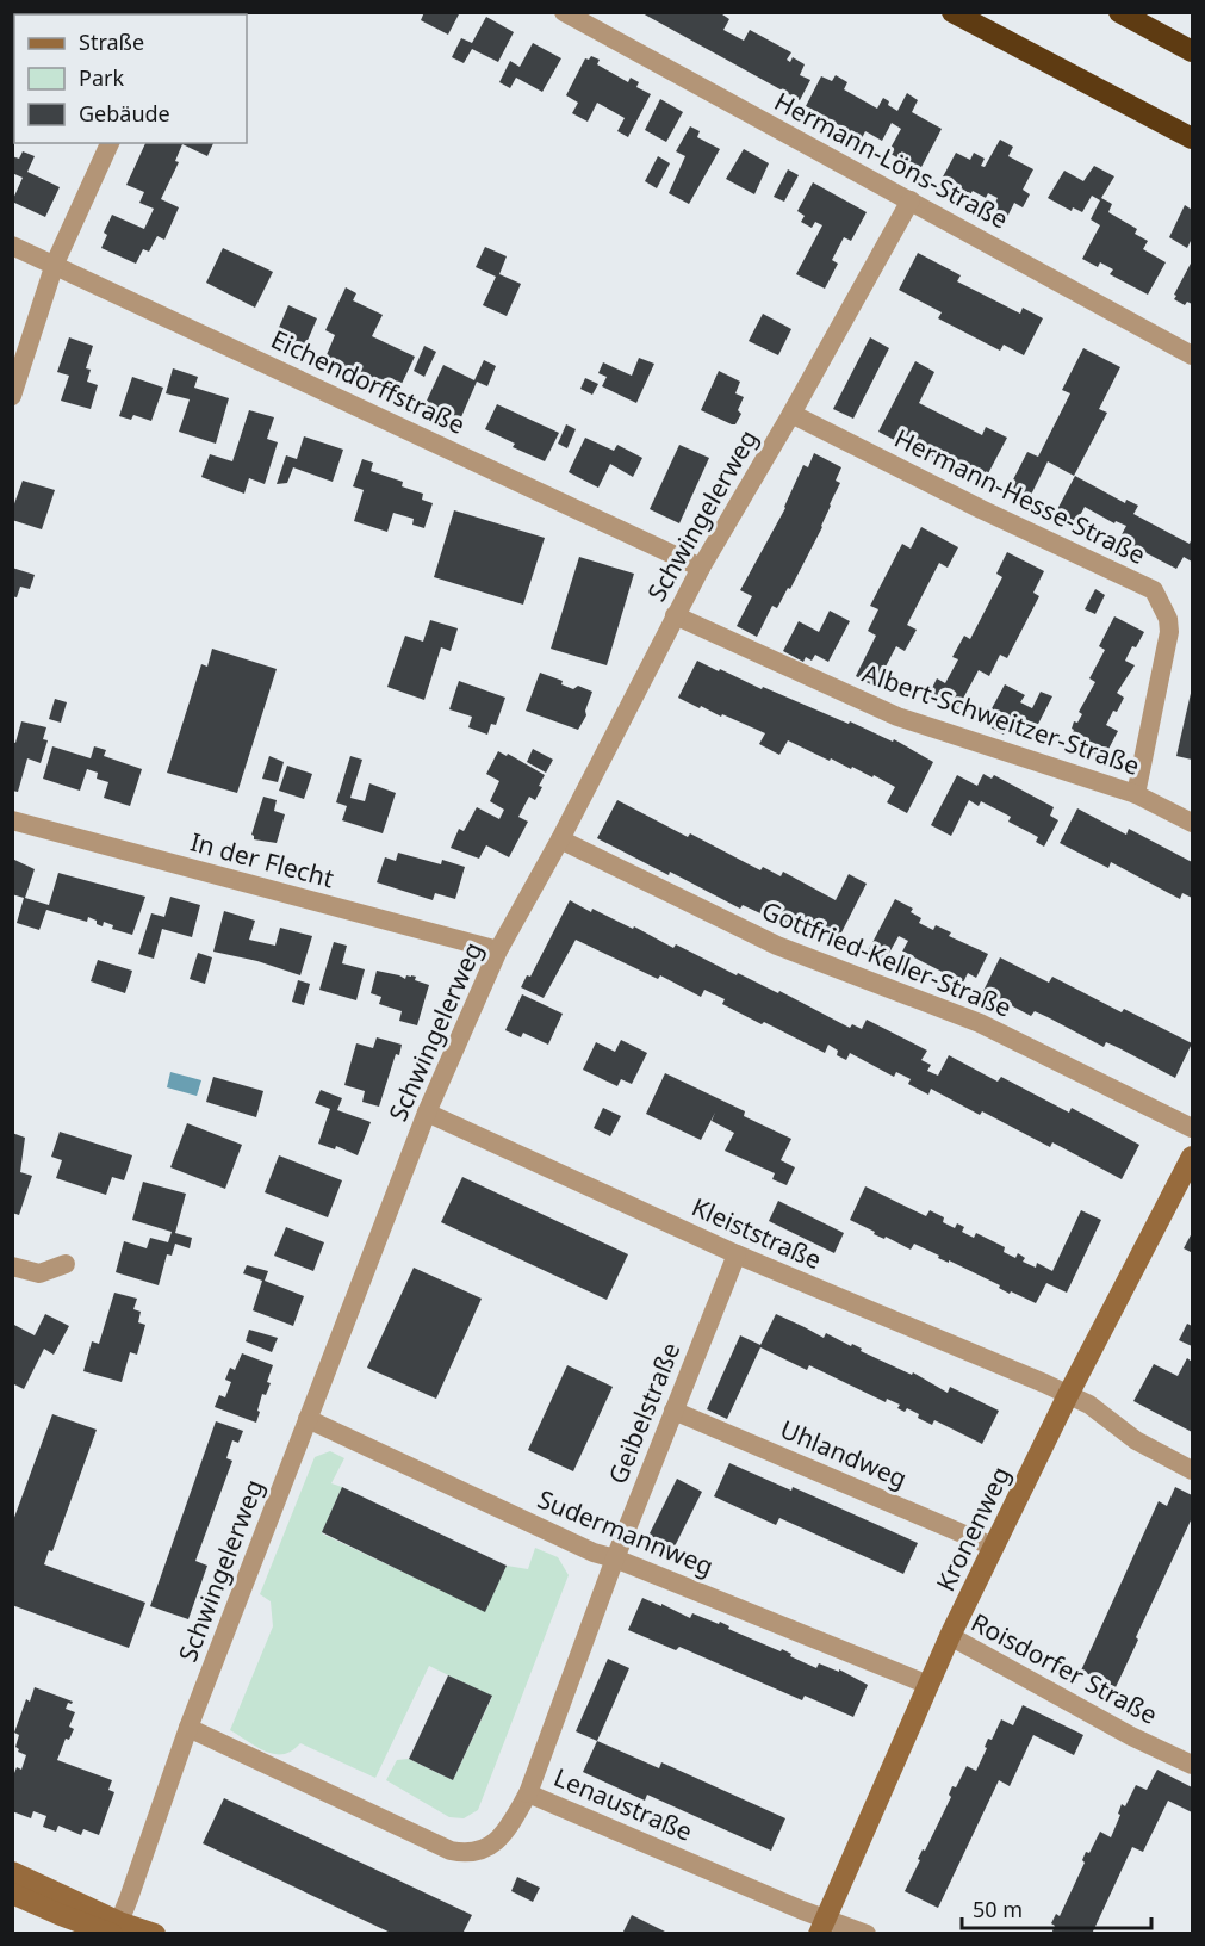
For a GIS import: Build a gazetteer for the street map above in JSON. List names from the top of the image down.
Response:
{
  "streets": {
    "street": [
      "Hermann-Löns-Straße",
      "Eichendorffstraße",
      "Hermann-Hesse-Straße",
      "Schwingelerweg",
      "Albert-Schweitzer-Straße",
      "In der Flecht",
      "Gottfried-Keller-Straße",
      "Kleiststraße",
      "Geibelstraße",
      "Uhlandweg",
      "Kronenweg",
      "Sudermannweg",
      "Roisdorfer Straße",
      "Lenaustraße"
    ]
  },
  "crossings": [
    ["Hermann-Löns-Straße", "Schwingelerweg"],
    ["Eichendorffstraße", "Schwingelerweg"],
    ["Hermann-Hesse-Straße", "Schwingelerweg"],
    ["Hermann-Hesse-Straße", "Albert-Schweitzer-Straße"],
    ["Schwingelerweg", "Albert-Schweitzer-Straße"],
    ["Schwingelerweg", "In der Flecht"],
    ["Schwingelerweg", "Gottfried-Keller-Straße"],
    ["Schwingelerweg", "Kleiststraße"],
    ["Schwingelerweg", "Sudermannweg"],
    ["Schwingelerweg", "Lenaustraße"],
    ["Kleiststraße", "Geibelstraße"],
    ["Kleiststraße", "Kronenweg"],
    ["Geibelstraße", "Uhlandweg"],
    ["Geibelstraße", "Sudermannweg"],
    ["Geibelstraße", "Lenaustraße"],
    ["Uhlandweg", "Kronenweg"],
    ["Kronenweg", "Sudermannweg"],
    ["Kronenweg", "Roisdorfer Straße"],
    ["Kronenweg", "Lenaustraße"]
  ],
  "legend": ["Straße", "Park", "Gebäude"],
  "scale_bar": "50 m"
}
